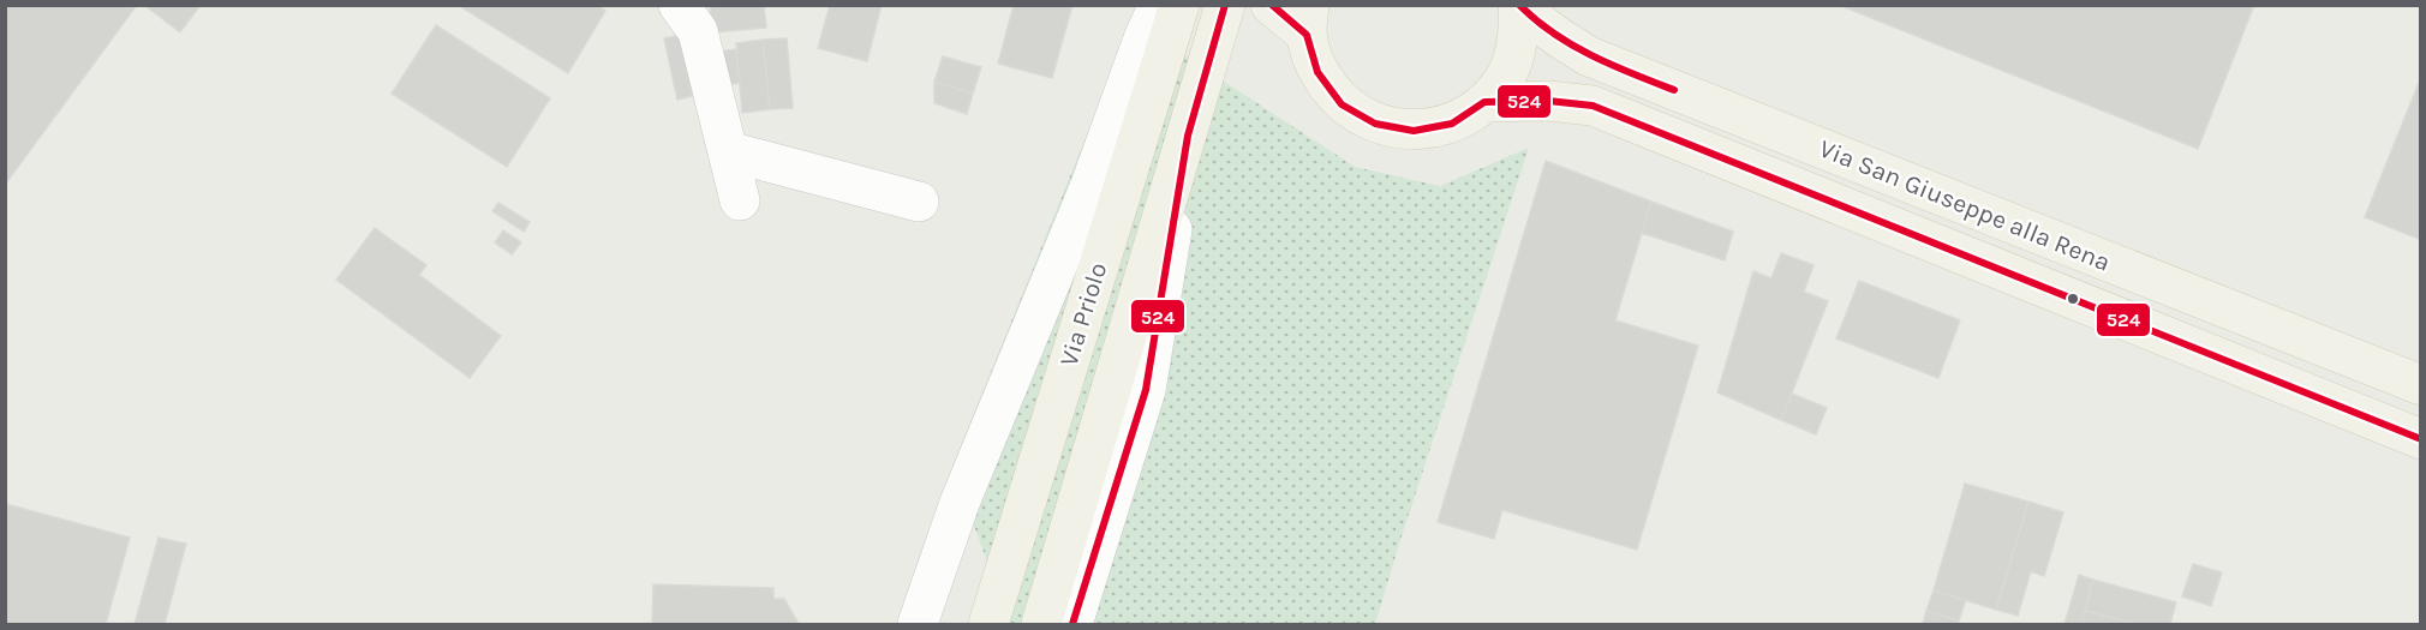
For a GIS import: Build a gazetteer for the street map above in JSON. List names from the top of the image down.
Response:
{
  "streets": {
    "main road": ["Via San Giuseppe alla Rena", "Via Priolo"]
  },
  "lines": ["transit line 524"]
}
